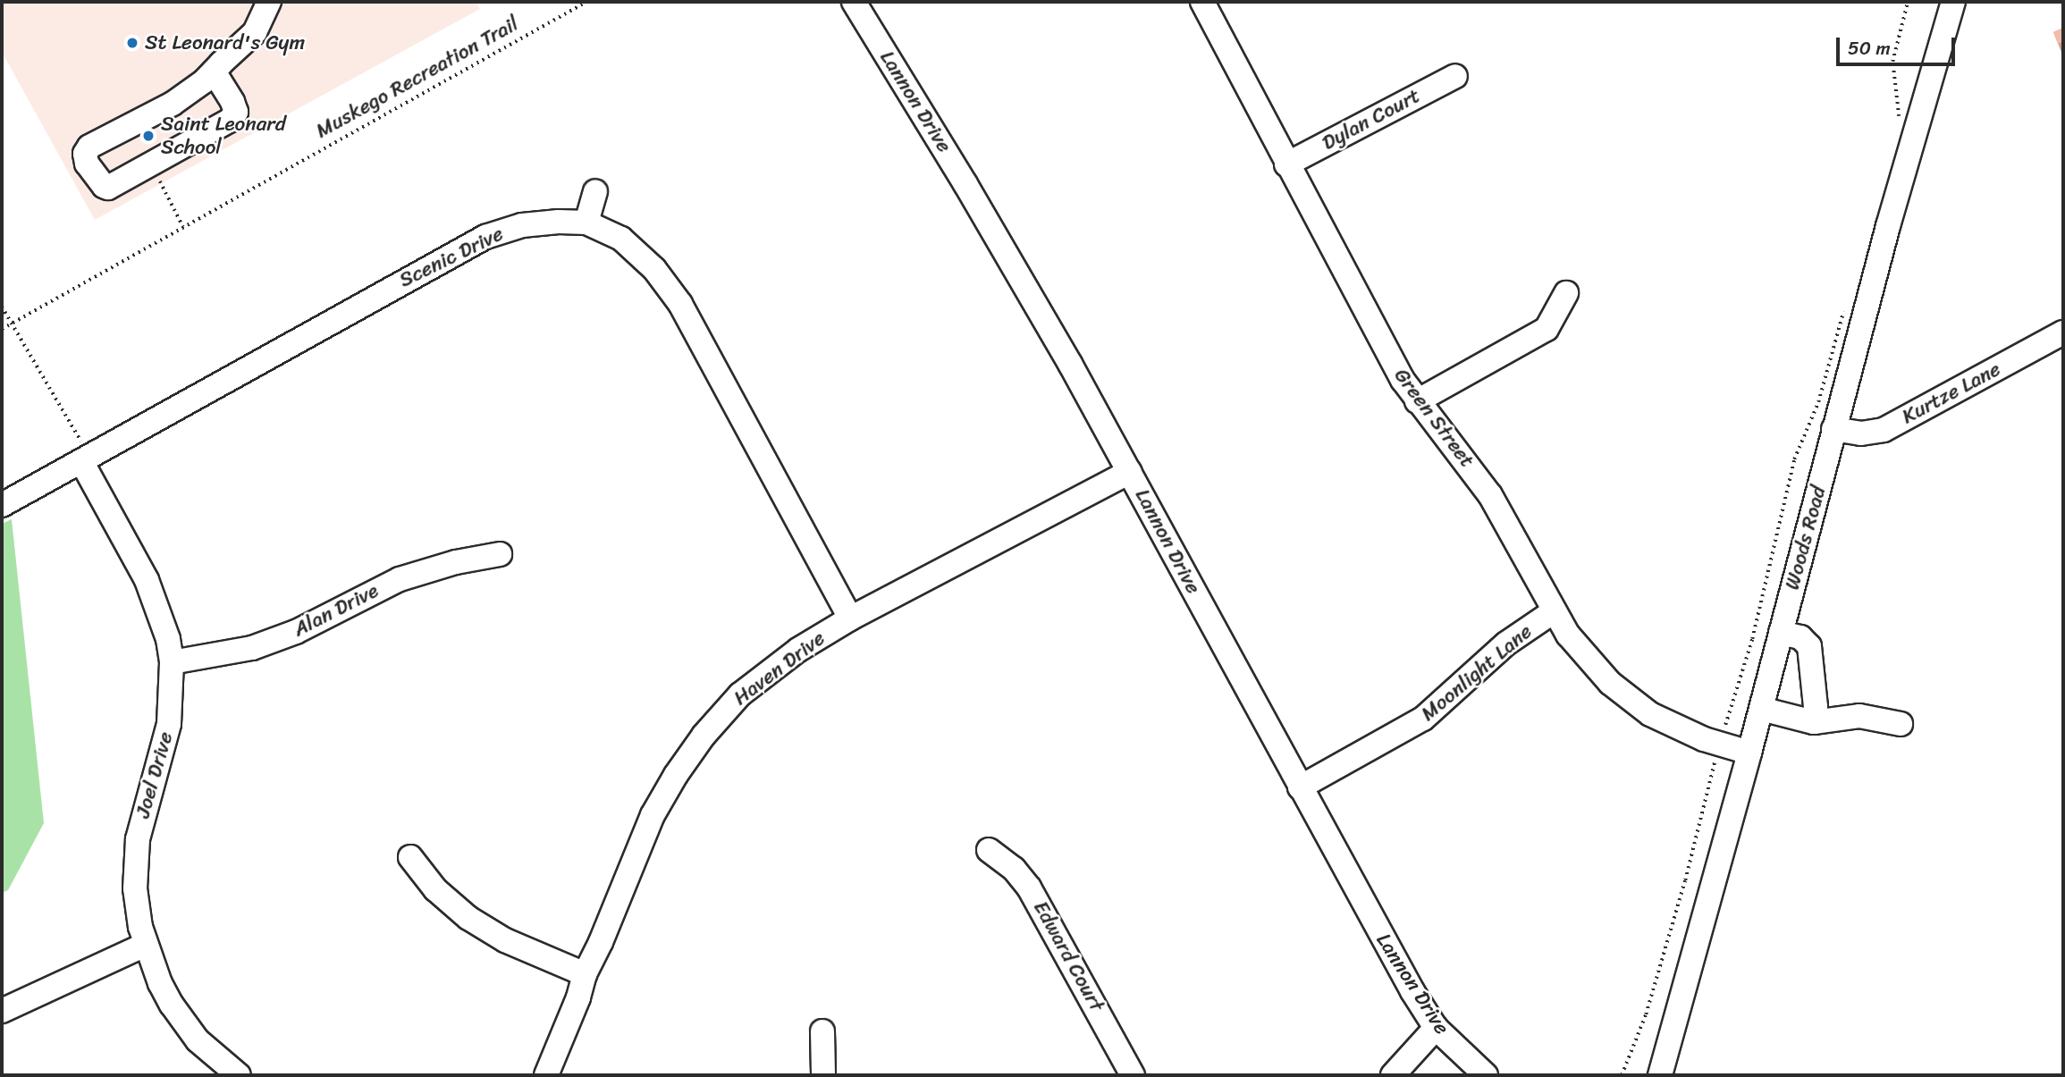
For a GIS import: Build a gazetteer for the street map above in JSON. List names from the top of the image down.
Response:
{
  "streets": {
    "street": [
      "Lannon Drive",
      "Dylan Court",
      "Scenic Drive",
      "Kurtze Lane",
      "Green Street",
      "Woods Road",
      "Alan Drive",
      "Haven Drive",
      "Moonlight Lane",
      "Joel Drive",
      "Edward Court"
    ],
    "path": ["Muskego Recreation Trail"]
  },
  "crossings": [
    ["Lannon Drive", "Haven Drive"],
    ["Lannon Drive", "Moonlight Lane"],
    ["Dylan Court", "Green Street"],
    ["Scenic Drive", "Haven Drive"],
    ["Scenic Drive", "Joel Drive"],
    ["Kurtze Lane", "Woods Road"],
    ["Green Street", "Woods Road"],
    ["Green Street", "Moonlight Lane"],
    ["Alan Drive", "Joel Drive"]
  ],
  "places": ["St Leonard's Gym", "Saint Leonard School"],
  "scale_bar": "50 m"
}
